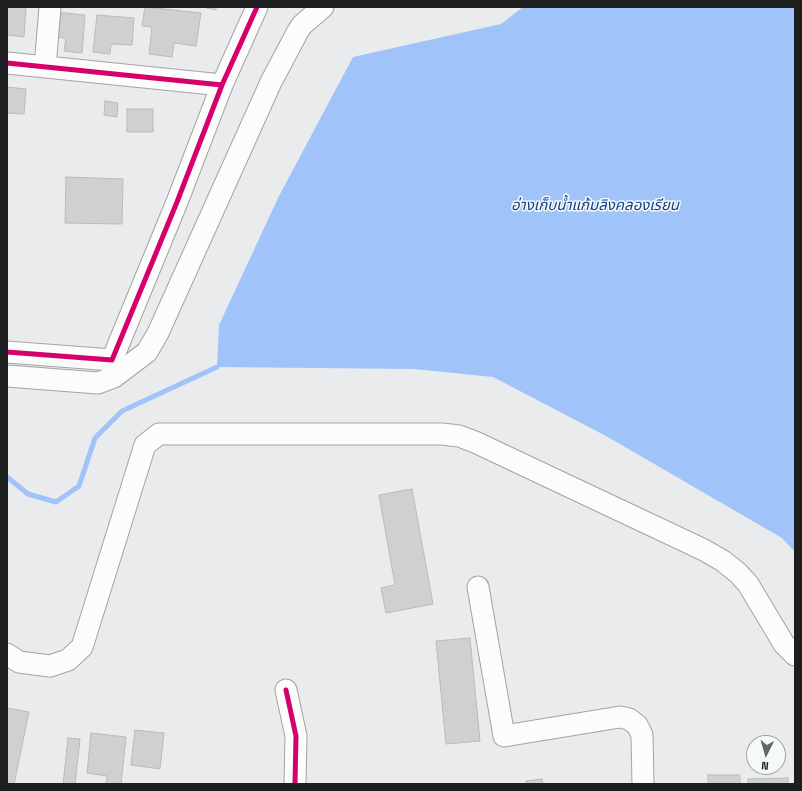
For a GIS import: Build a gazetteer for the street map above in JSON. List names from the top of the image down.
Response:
{
  "water": ["อ่างเก็บน้ำแก้มลิงคลองเรียน"],
  "north": "bottom"
}
